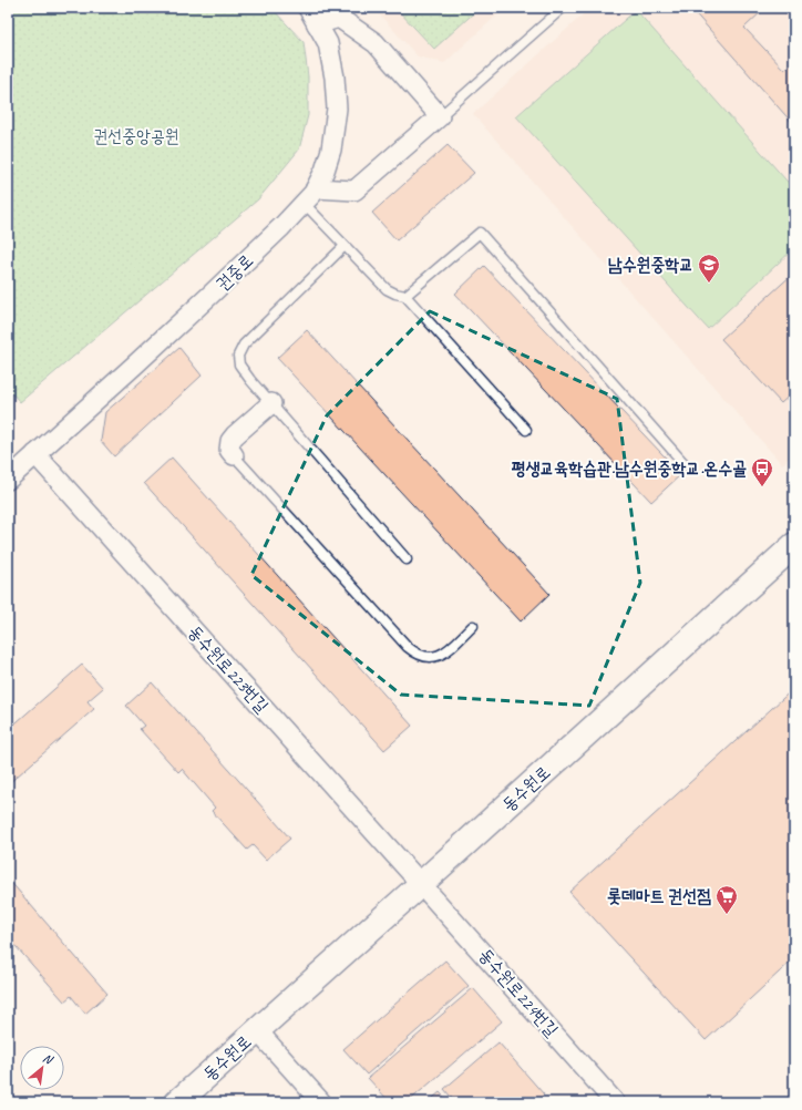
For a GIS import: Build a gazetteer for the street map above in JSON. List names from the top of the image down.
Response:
{
  "streets": {
    "main road": ["동수원로"],
    "street": ["권중로", "동수원로223번길", "동수원로224번길"]
  },
  "crossings": [
    ["권중로", "동수원로223번길"],
    ["동수원로223번길", "동수원로"],
    ["동수원로223번길", "동수원로224번길"],
    ["동수원로", "동수원로224번길"]
  ],
  "parks": ["권선중앙공원"],
  "places": {
    "school or university": ["남수원중학교"],
    "bus stop": ["평생교육학습관.남수원중학교.온수골"],
    "supermarket": ["롯데마트 권선점"]
  },
  "north": "top right"
}
